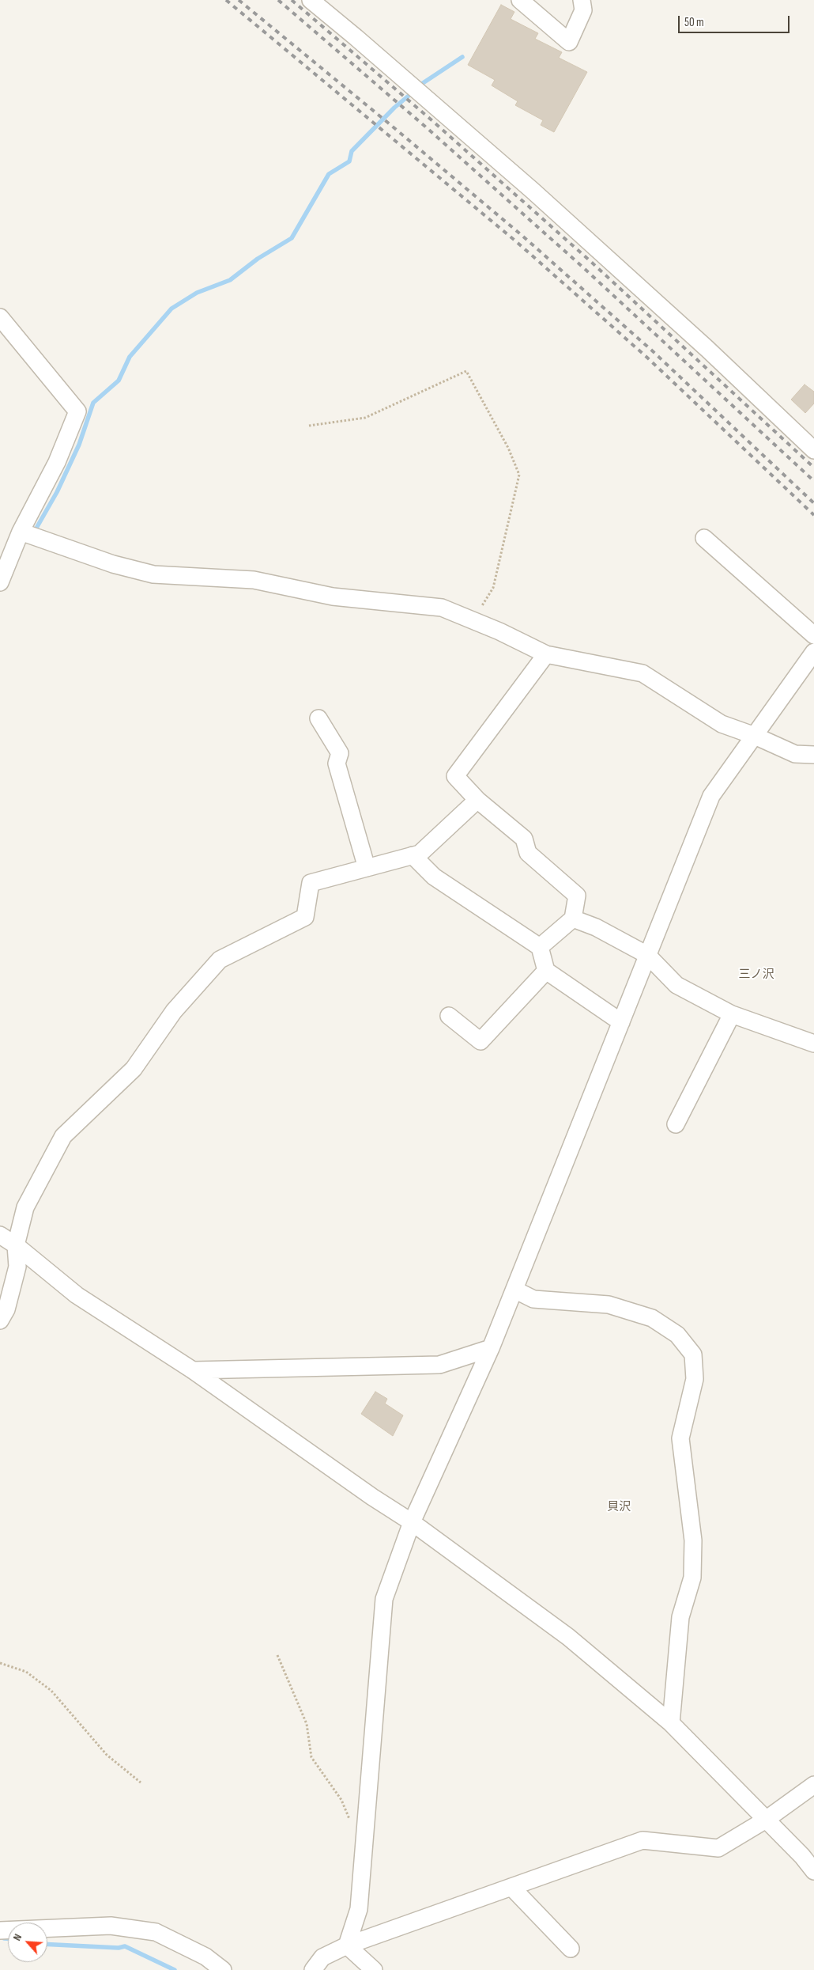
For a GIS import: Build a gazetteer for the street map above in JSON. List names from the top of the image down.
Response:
{
  "districts": ["三ノ沢", "貝沢"],
  "scale_bar": "50 m",
  "north": "top left"
}
